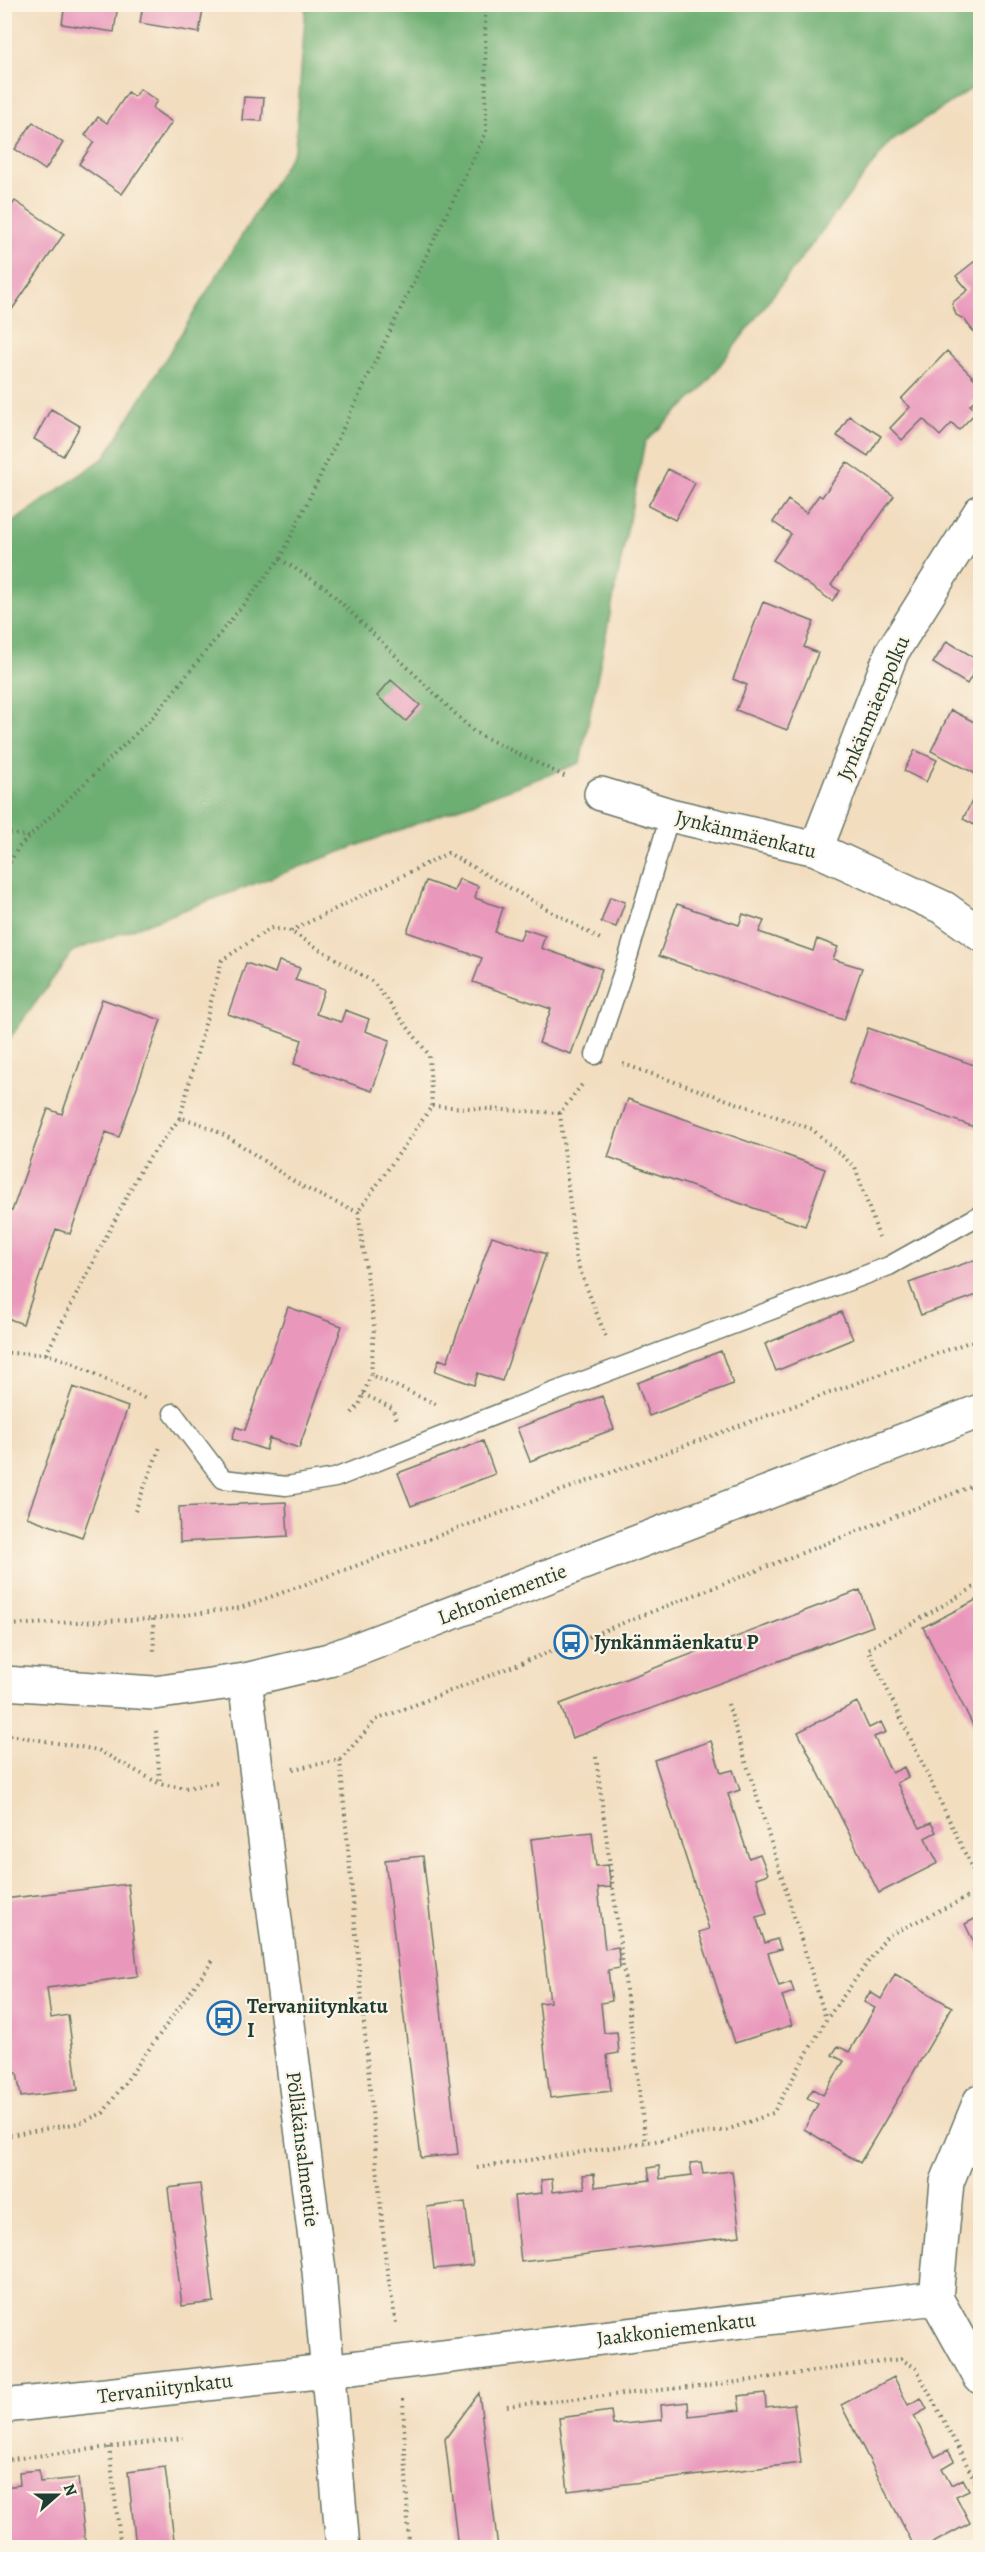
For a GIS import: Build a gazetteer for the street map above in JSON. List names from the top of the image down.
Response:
{
  "streets": {
    "street": [
      "Jynkänmäenpolku",
      "Jynkänmäenkatu",
      "Lehtoniementie",
      "Pölläkänsalmentie",
      "Jaakkoniemenkatu",
      "Tervaniitynkatu"
    ]
  },
  "crossings": [
    ["Jynkänmäenpolku", "Jynkänmäenkatu"],
    ["Lehtoniementie", "Pölläkänsalmentie"],
    ["Pölläkänsalmentie", "Jaakkoniemenkatu"],
    ["Pölläkänsalmentie", "Tervaniitynkatu"],
    ["Jaakkoniemenkatu", "Tervaniitynkatu"]
  ],
  "places": {
    "bus stop": ["Jynkänmäenkatu P", "Tervaniitynkatu I"]
  },
  "north": "right"
}
